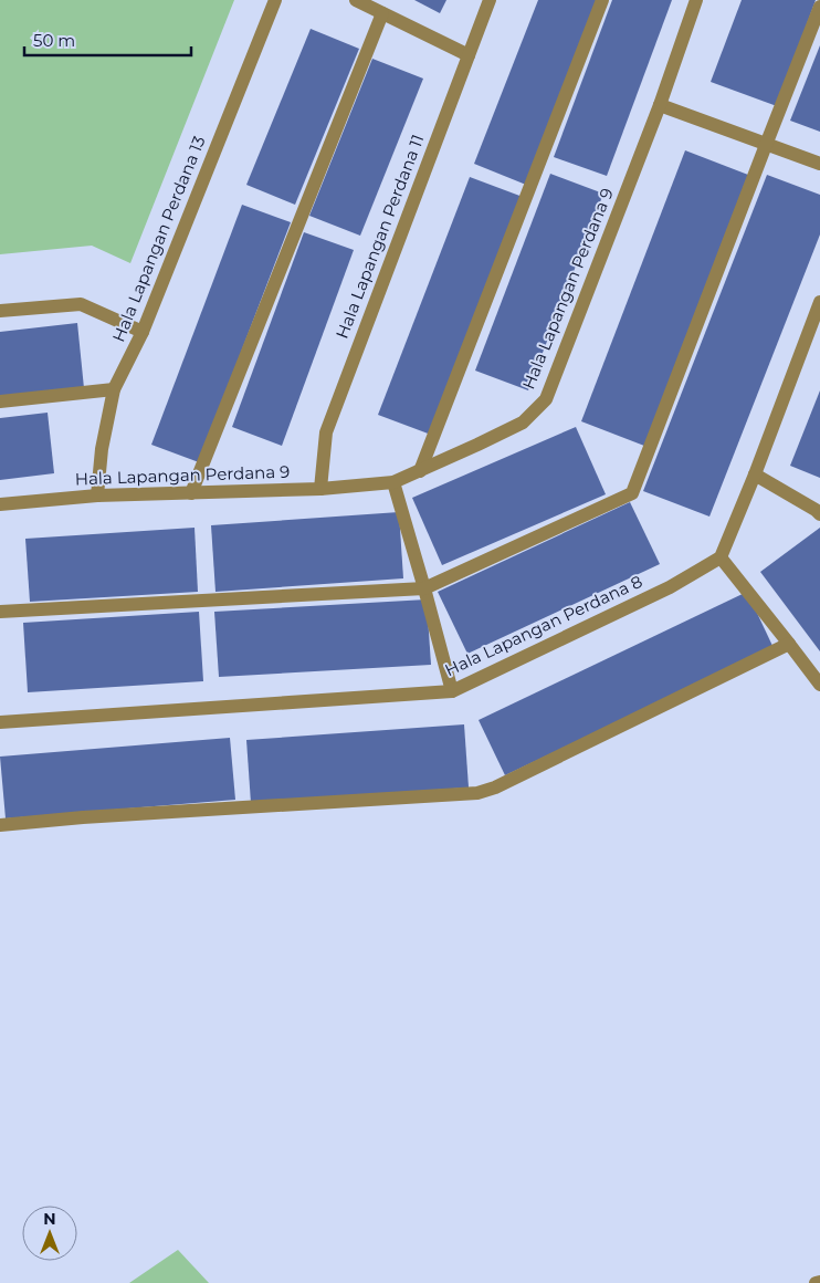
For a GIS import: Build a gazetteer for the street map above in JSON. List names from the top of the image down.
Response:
{
  "streets": {
    "street": [
      "Hala Lapangan Perdana 11",
      "Hala Lapangan Perdana 13",
      "Hala Lapangan Perdana 9",
      "Hala Lapangan Perdana 8"
    ]
  },
  "crossings": [
    ["Hala Lapangan Perdana 11", "Hala Lapangan Perdana 9"],
    ["Hala Lapangan Perdana 13", "Hala Lapangan Perdana 9"]
  ],
  "scale_bar": "50 m",
  "north": "top"
}
